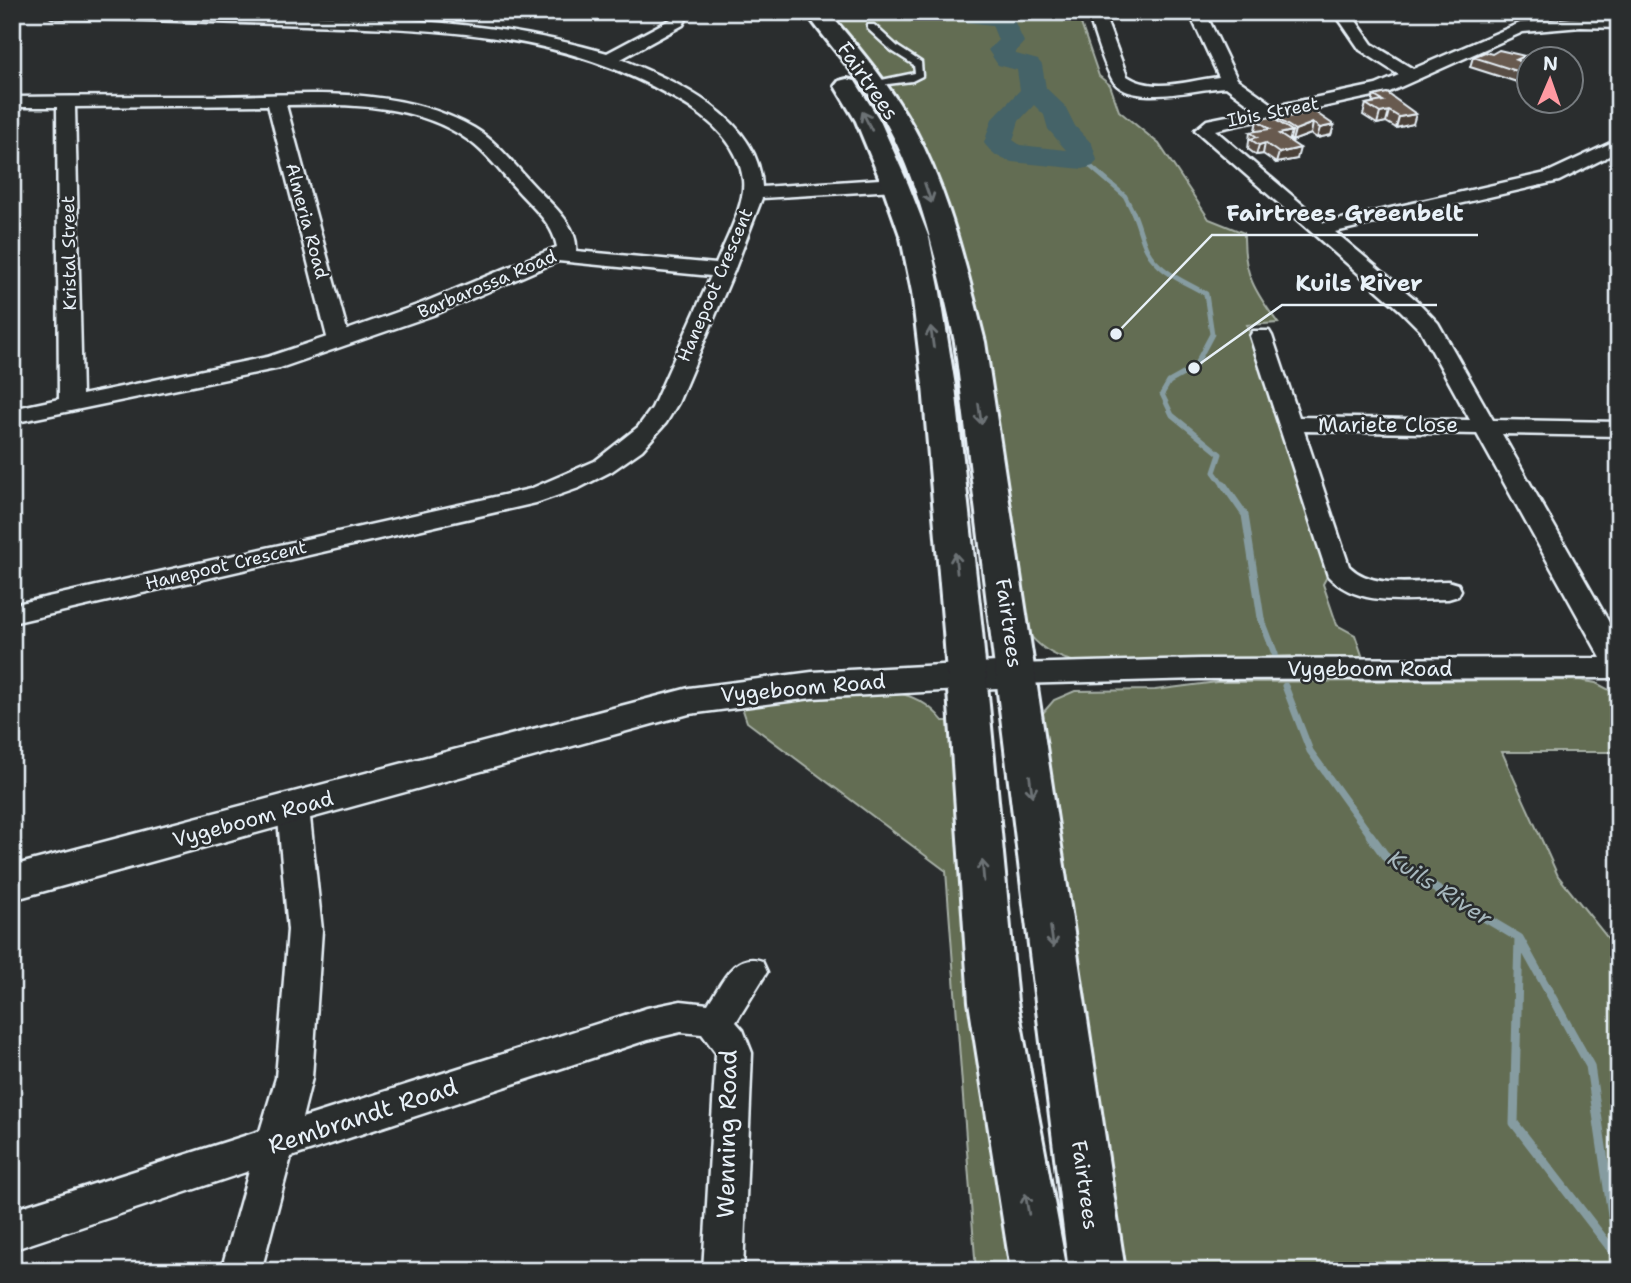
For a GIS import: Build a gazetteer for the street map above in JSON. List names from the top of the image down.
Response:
{
  "streets": {
    "main road": ["Fairtrees"],
    "street": [
      "Ibis Street",
      "Almeria Road",
      "Kristal Street",
      "Barbarossa Road",
      "Hanepoot Crescent",
      "Mariete Close",
      "Vygeboom Road",
      "Rembrandt Road",
      "Wenning Road"
    ]
  },
  "crossings": [
    ["Fairtrees", "Vygeboom Road"],
    ["Ibis Street", "Mariete Close"],
    ["Ibis Street", "Vygeboom Road"],
    ["Almeria Road", "Barbarossa Road"],
    ["Kristal Street", "Barbarossa Road"],
    ["Rembrandt Road", "Wenning Road"]
  ],
  "water": ["Kuils River"],
  "places": ["Fairtrees Greenbelt", "Kuils River"],
  "north": "top"
}
